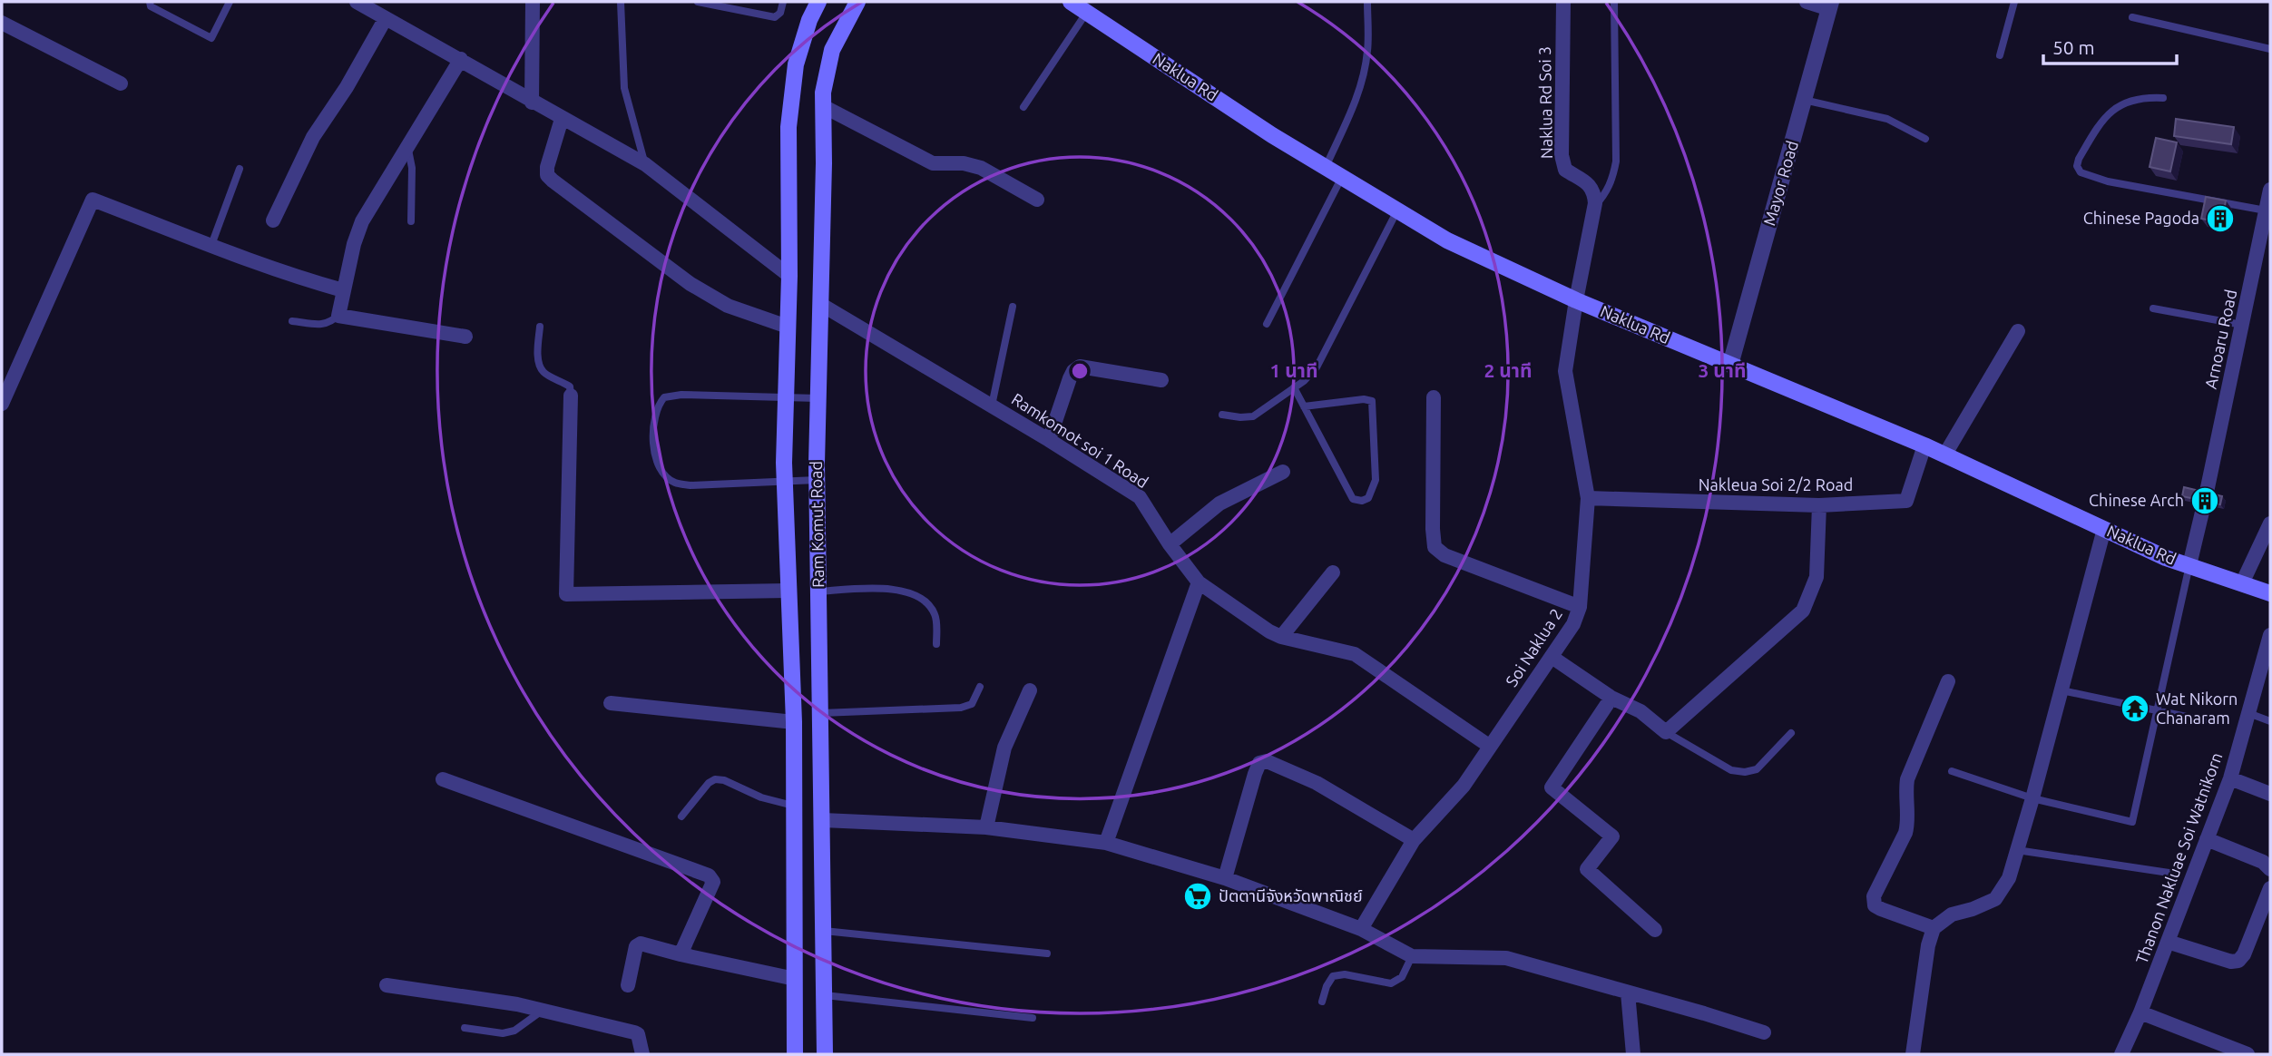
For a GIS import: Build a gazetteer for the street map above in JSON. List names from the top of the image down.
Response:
{
  "streets": {
    "main road": ["Naklua Rd", "Ram Komut Road"],
    "street": [
      "Naklua Rd Soi 3",
      "Mayor Road",
      "Arnoaru Road",
      "Ramkomot soi 1 Road",
      "Nakleua Soi 2/2 Road",
      "Soi Naklua 2",
      "Thanon Nakluae Soi Watnikorn"
    ]
  },
  "crossings": [
    ["Naklua Rd", "Mayor Road"],
    ["Naklua Rd", "Arnoaru Road"],
    ["Naklua Rd", "Nakleua Soi 2/2 Road"],
    ["Naklua Rd", "Soi Naklua 2"],
    ["Ramkomot soi 1 Road", "Ram Komut Road"],
    ["Ramkomot soi 1 Road", "Soi Naklua 2"],
    ["Nakleua Soi 2/2 Road", "Soi Naklua 2"]
  ],
  "places": {
    "building": ["Chinese Pagoda", "Chinese Arch"],
    "temple": ["Wat Nikorn Chanaram"],
    "supermarket": ["ปัตตานีจังหวัดพาณิชย์"]
  },
  "scale_bar": "50 m",
  "rings": ["1 นาที", "2 นาที", "3 นาที"]
}
